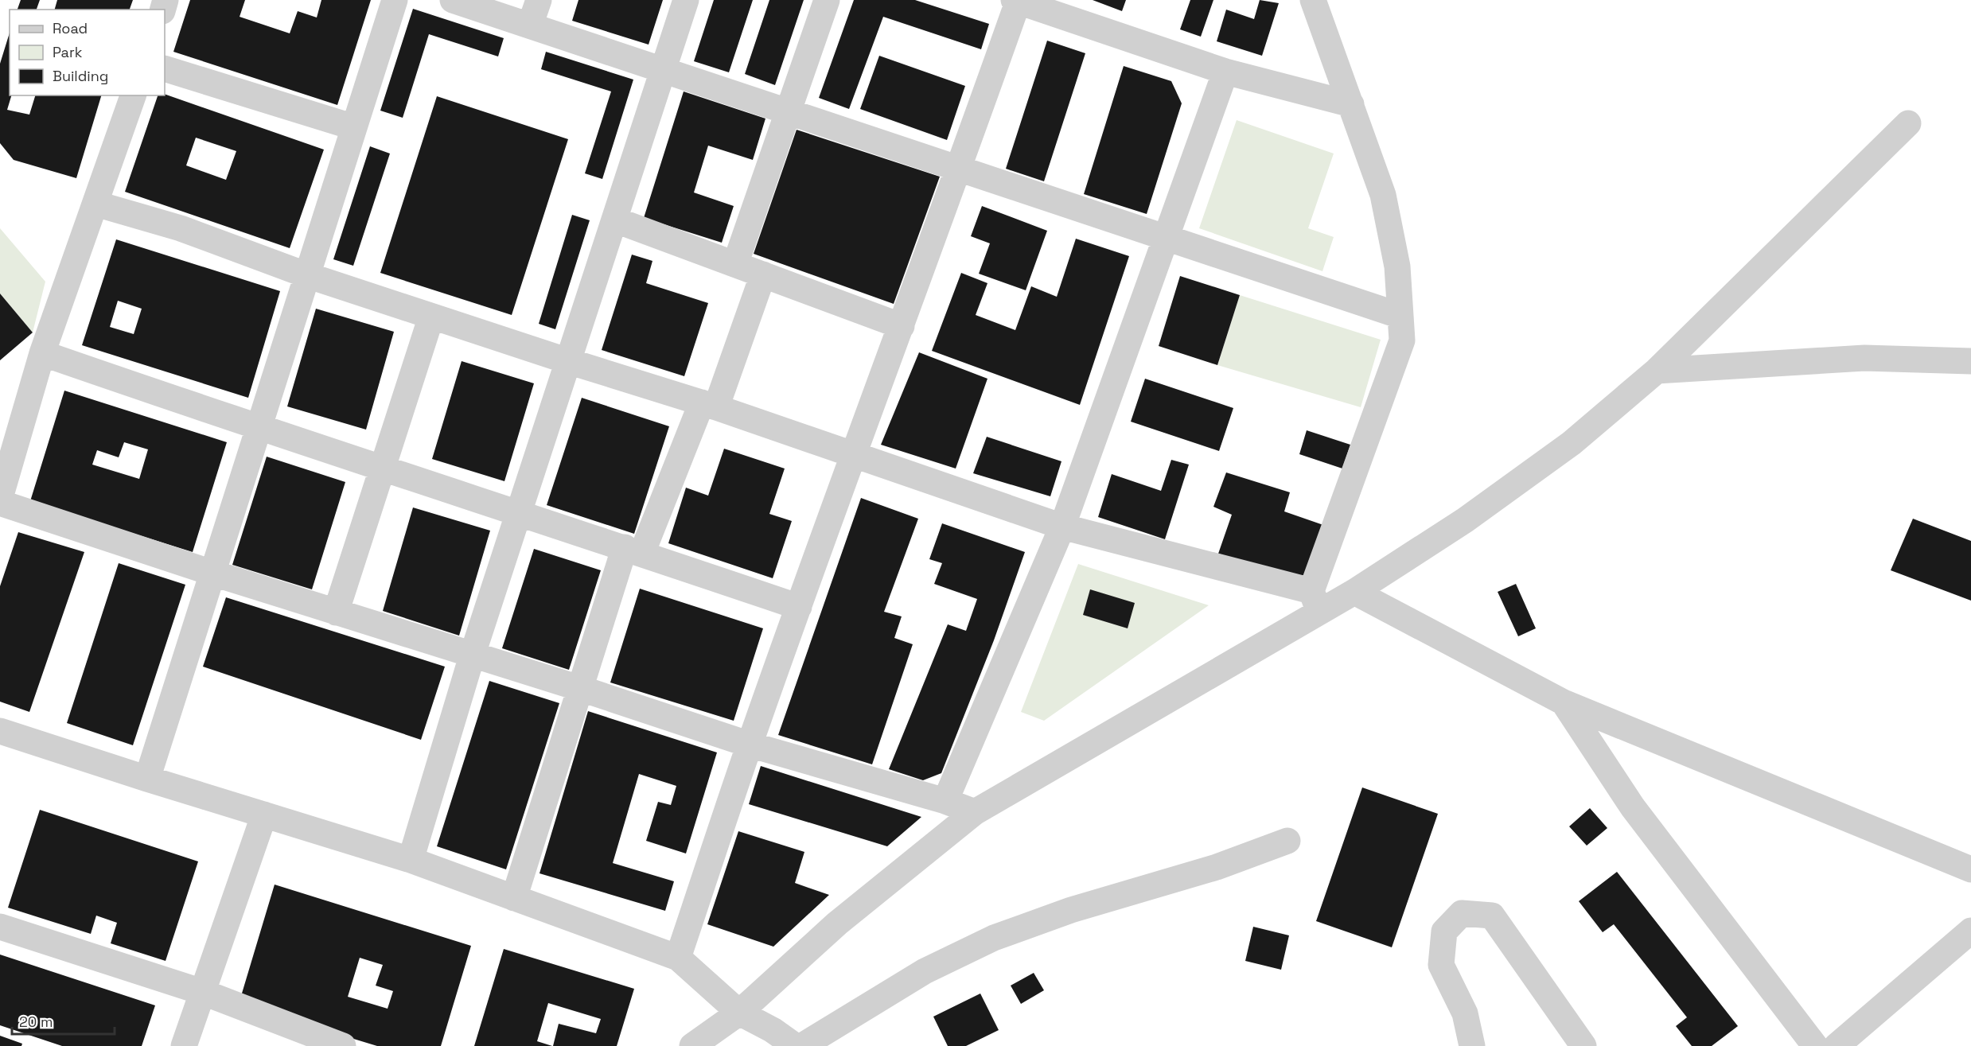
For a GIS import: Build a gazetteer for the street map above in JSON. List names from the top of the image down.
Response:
{
  "legend": ["Road", "Park", "Building"],
  "scale_bar": "20 m"
}
